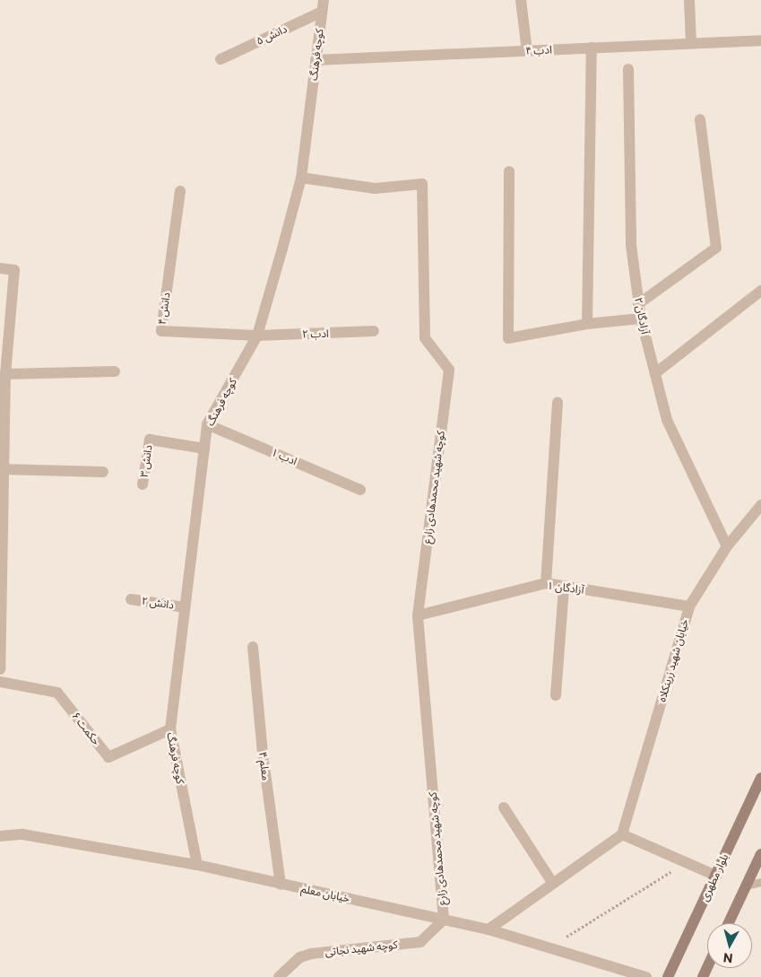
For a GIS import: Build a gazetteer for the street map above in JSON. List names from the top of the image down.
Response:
{
  "streets": {
    "main road": ["بلوار مطهری"],
    "street": [
      "دانش ۵",
      "ادب ۴",
      "کوچه فرهنگ",
      "دانش ۴",
      "آزادگان ۲",
      "ادب ۲",
      "ادب ۱",
      "دانش ۳",
      "کوچه شهید محمدهادی زارع",
      "آزادگان ۱",
      "دانش ۲",
      "خیابان شهید زرینکلاه",
      "حکمت ۶",
      "معلم ۴",
      "خیابان معلم",
      "کوچه شهید نجاتی"
    ]
  },
  "crossings": [
    ["دانش ۵", "کوچه فرهنگ"],
    ["ادب ۴", "کوچه فرهنگ"],
    ["کوچه فرهنگ", "دانش ۴"],
    ["کوچه فرهنگ", "ادب ۲"],
    ["کوچه فرهنگ", "ادب ۱"],
    ["کوچه فرهنگ", "دانش ۳"],
    ["کوچه فرهنگ", "کوچه شهید محمدهادی زارع"],
    ["کوچه فرهنگ", "دانش ۲"],
    ["کوچه فرهنگ", "حکمت ۶"],
    ["کوچه فرهنگ", "خیابان معلم"],
    ["دانش ۴", "ادب ۲"],
    ["آزادگان ۲", "خیابان شهید زرینکلاه"],
    ["کوچه شهید محمدهادی زارع", "آزادگان ۱"],
    ["کوچه شهید محمدهادی زارع", "خیابان معلم"],
    ["کوچه شهید محمدهادی زارع", "کوچه شهید نجاتی"],
    ["آزادگان ۱", "خیابان شهید زرینکلاه"],
    ["معلم ۴", "خیابان معلم"],
    ["خیابان معلم", "کوچه شهید نجاتی"]
  ],
  "north": "bottom"
}
